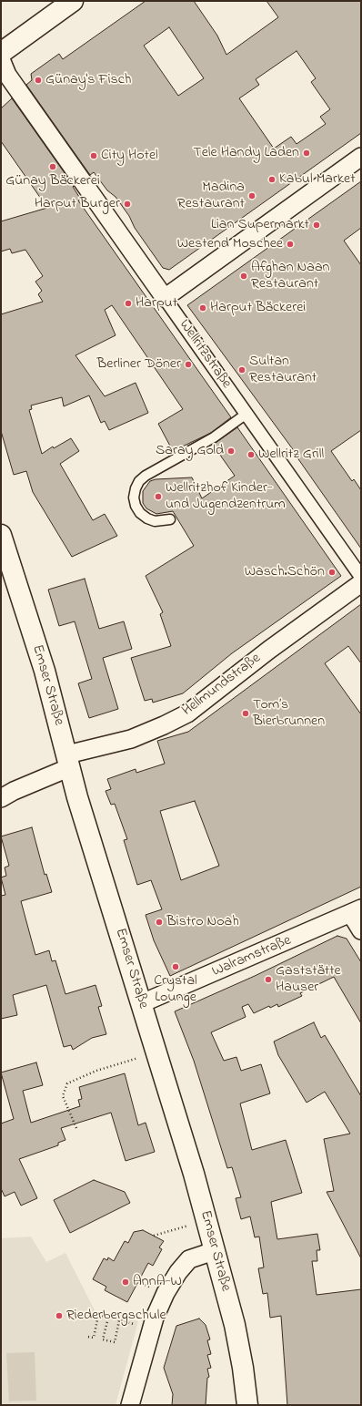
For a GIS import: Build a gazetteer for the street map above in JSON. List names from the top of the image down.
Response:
{
  "streets": {
    "street": [
      "Wellritzstraße",
      "Emser Straße",
      "Hellmundstraße",
      "Walramstraße"
    ]
  },
  "crossings": [
    ["Emser Straße", "Hellmundstraße"],
    ["Emser Straße", "Walramstraße"]
  ],
  "places": [
    "Günay's Fisch",
    "Tele Handy Laden",
    "City Hotel",
    "Günay Bäckerei",
    "Kabul Market",
    "Madina Restaurant",
    "Harput Burger",
    "Lian Supermarkt",
    "Westend Moschee",
    "Afghan Naan Restaurant",
    "Harput",
    "Harput Bäckerei",
    "Berliner Döner",
    "Sultan Restaurant",
    "Saray Gold",
    "Wellritz Grill",
    "Wellritzhof Kinder- und Jugendzentrum",
    "Wasch.Schön",
    "Tom’s Bierbrunnen",
    "Bistro Noah",
    "Crystal Lounge",
    "Gaststätte Hauser",
    "AnnA-W",
    "Riederbergschule"
  ]
}
